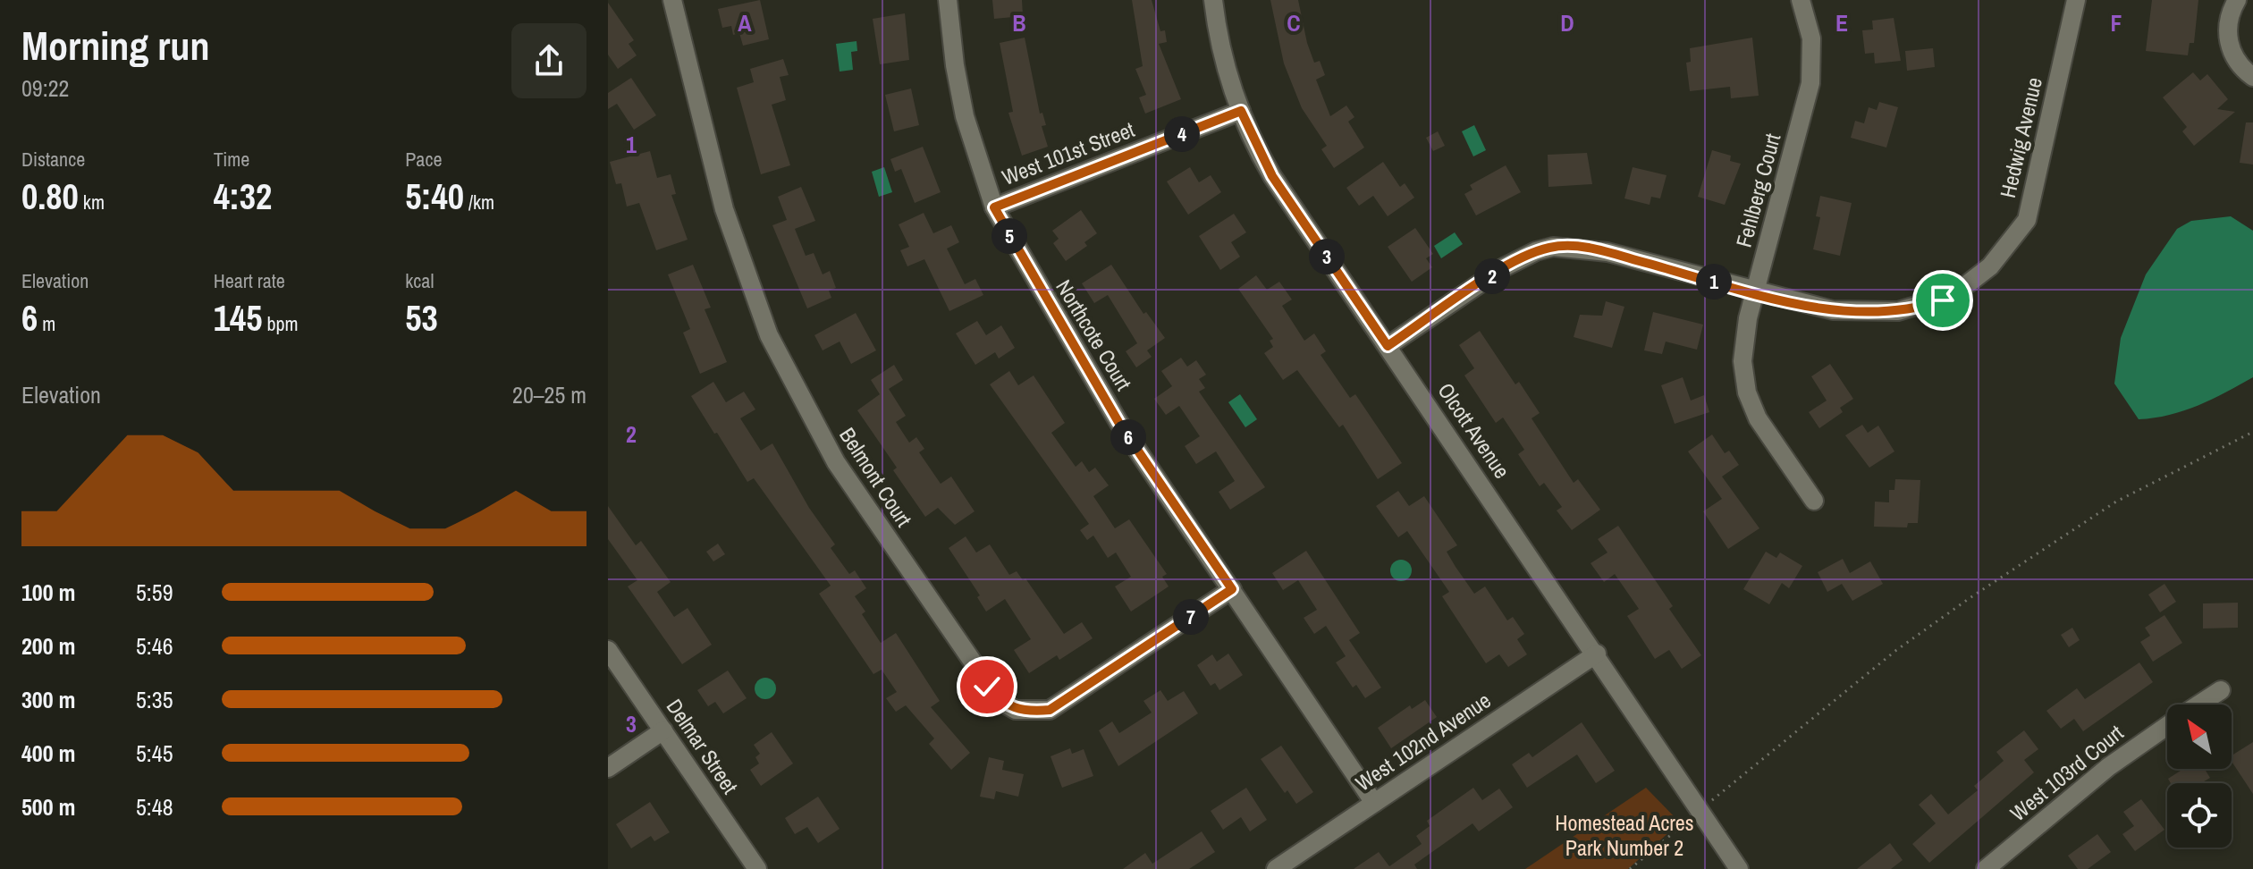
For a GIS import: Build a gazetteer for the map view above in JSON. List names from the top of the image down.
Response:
{
  "streets": {
    "street": [
      "Hedwig Avenue",
      "West 101st Street",
      "Fehlberg Court",
      "Northcote Court",
      "Olcott Avenue",
      "Belmont Court",
      "West 102nd Avenue",
      "Delmar Street",
      "West 103rd Court"
    ]
  },
  "crossings": [
    ["Hedwig Avenue", "Fehlberg Court"],
    ["Hedwig Avenue", "Olcott Avenue"],
    ["West 101st Street", "Northcote Court"],
    ["West 101st Street", "Olcott Avenue"],
    ["Northcote Court", "Belmont Court"],
    ["Northcote Court", "West 102nd Avenue"],
    ["Olcott Avenue", "West 102nd Avenue"]
  ],
  "parks": ["Homestead Acres Park Number 2"],
  "north": "top left",
  "page": {
    "heading": ["Morning run", "09:22"],
    "pins": [
      "4",
      "5",
      "3",
      "2",
      "1",
      "6",
      "7"
    ],
    "stats": [
      ["Distance", "0.80 km"],
      ["Time", "4:32"],
      ["Pace", "5:40 /km"],
      ["Elevation", "6 m"],
      ["Heart rate", "145 bpm"],
      ["kcal", "53"]
    ],
    "chart": ["Elevation", "20–25 m"],
    "list": [
      {
        "name": "100 m",
        "note": "5:59"
      },
      {
        "name": "200 m",
        "note": "5:46"
      },
      {
        "name": "300 m",
        "note": "5:35"
      },
      {
        "name": "400 m",
        "note": "5:45"
      },
      {
        "name": "500 m",
        "note": "5:48"
      }
    ]
  },
  "grid": {
    "columns": [
      "A",
      "B",
      "C",
      "D",
      "E",
      "F"
    ],
    "rows": ["1", "2", "3"]
  }
}
